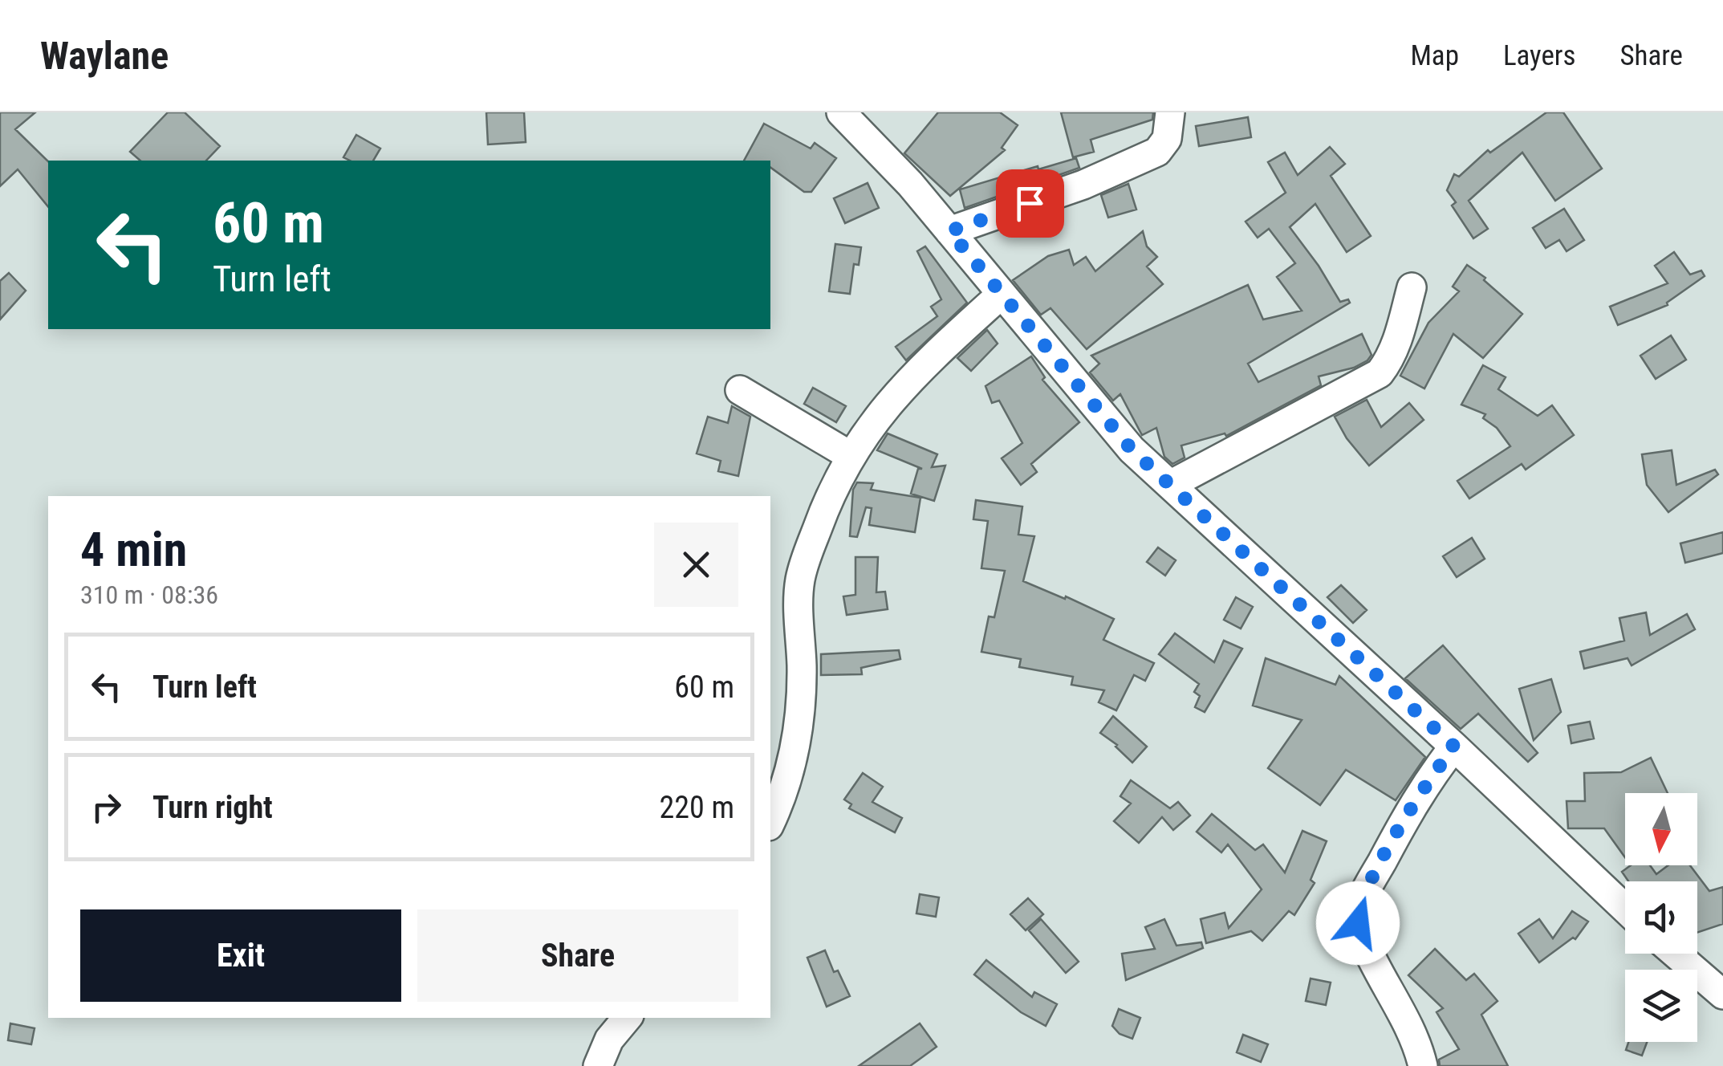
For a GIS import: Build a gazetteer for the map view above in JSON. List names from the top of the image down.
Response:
{
  "north": "bottom",
  "page": {
    "header": "Waylane",
    "nav": ["Map", "Layers", "Share"],
    "turn": ["60 m", "Turn left"],
    "heading": ["4 min", "310 m · 08:36"],
    "list": [
      {
        "name": "Turn left",
        "value": "60 m"
      },
      {
        "name": "Turn right",
        "value": "220 m"
      }
    ],
    "buttons": ["Exit", "Share"]
  }
}
